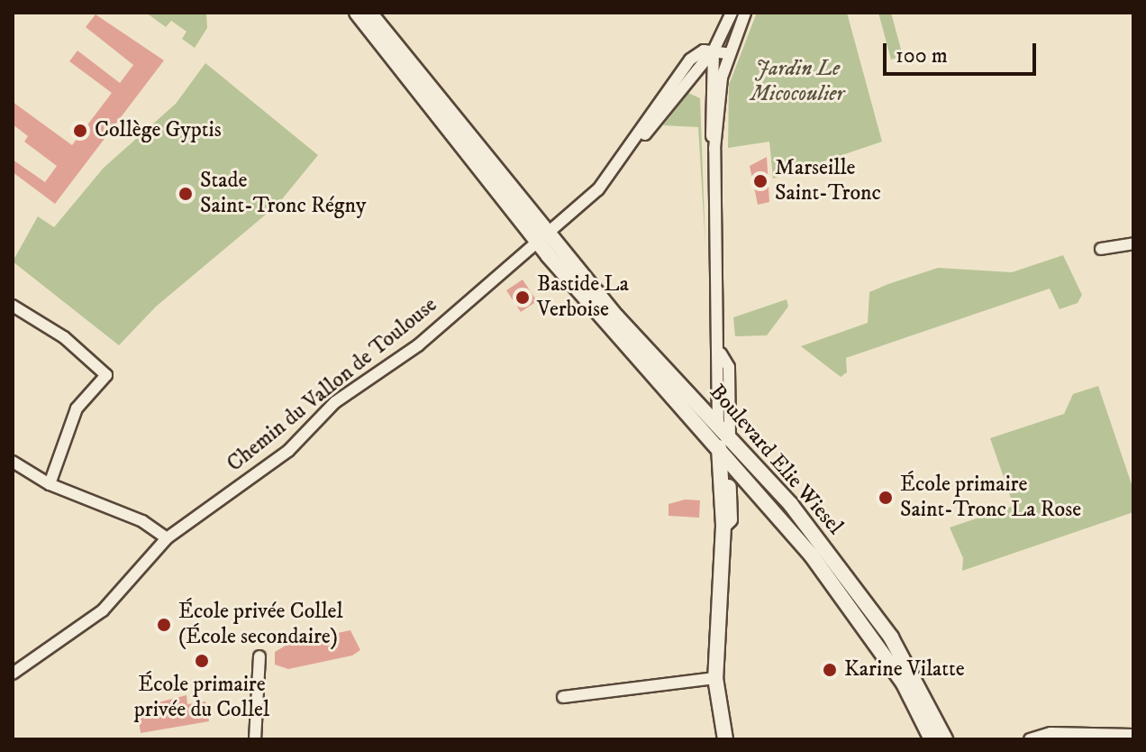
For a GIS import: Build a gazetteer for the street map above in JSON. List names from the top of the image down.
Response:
{
  "streets": {
    "street": ["Chemin du Vallon de Toulouse", "Boulevard Elie Wiesel"]
  },
  "crossings": [
    ["Chemin du Vallon de Toulouse", "Boulevard Elie Wiesel"]
  ],
  "parks": ["Jardin Le Micocoulier"],
  "places": [
    "Collège Gyptis",
    "Marseille Saint-Tronc",
    "Stade Saint-Tronc Régny",
    "Bastide La Verboise",
    "École primaire Saint-Tronc La Rose",
    "École privée Collel (École secondaire)",
    "École primaire privée du Collel",
    "Karine Vilatte"
  ],
  "scale_bar": "100 m"
}
